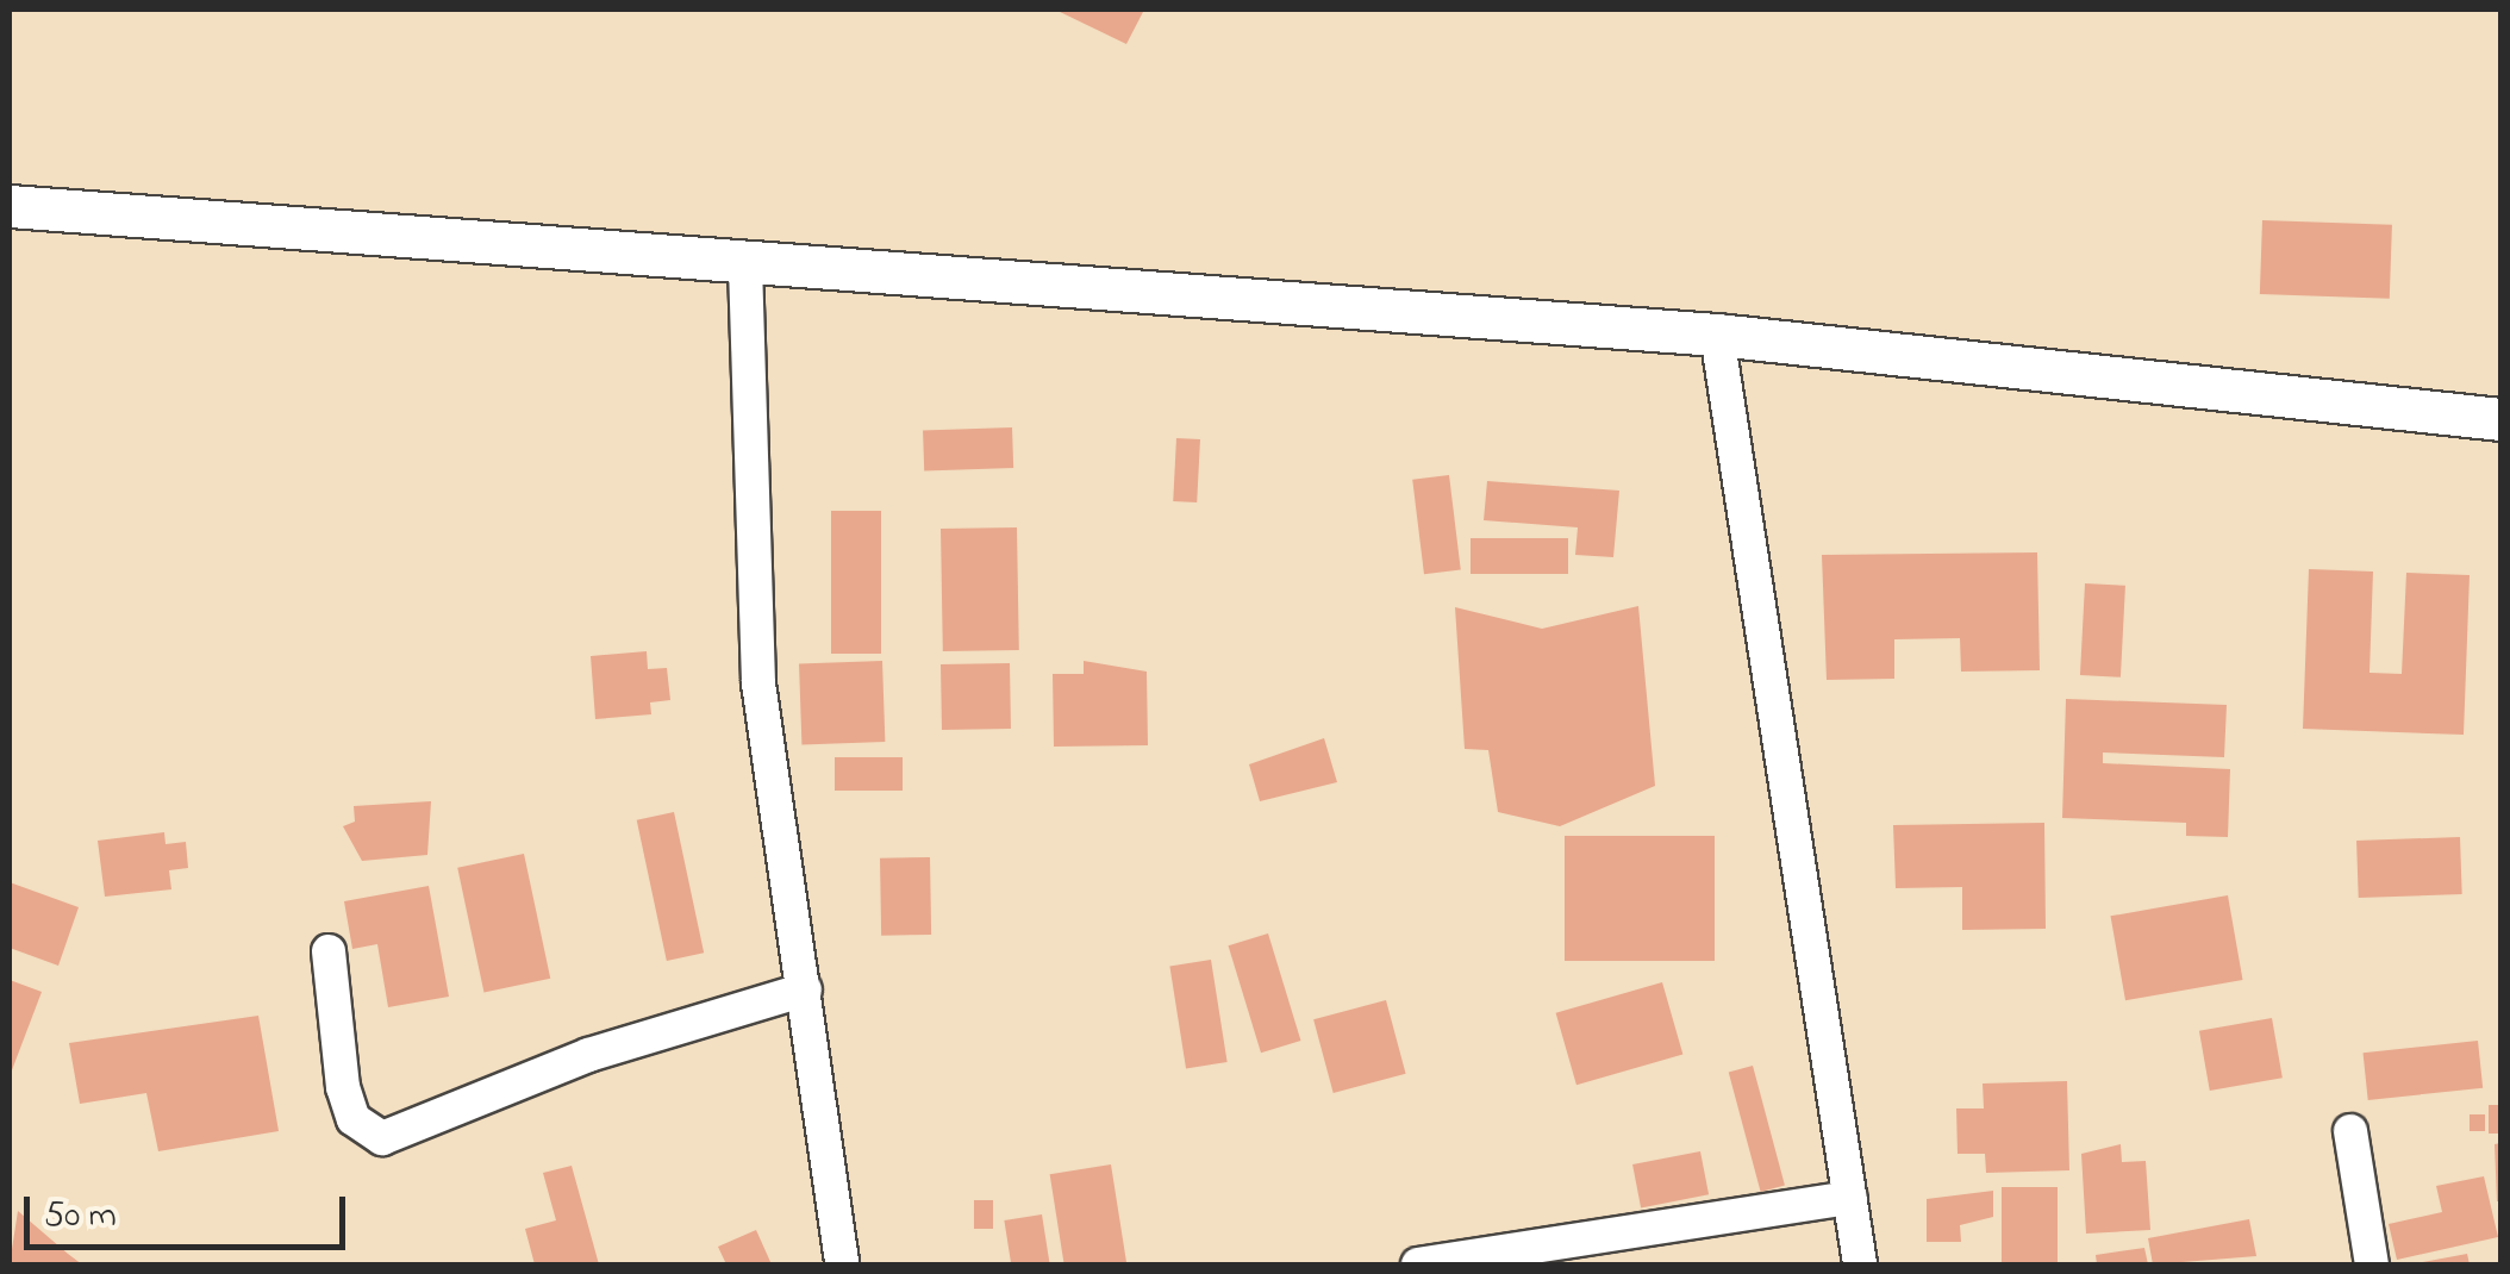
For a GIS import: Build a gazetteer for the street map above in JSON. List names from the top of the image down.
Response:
{
  "scale_bar": "50 m"
}
